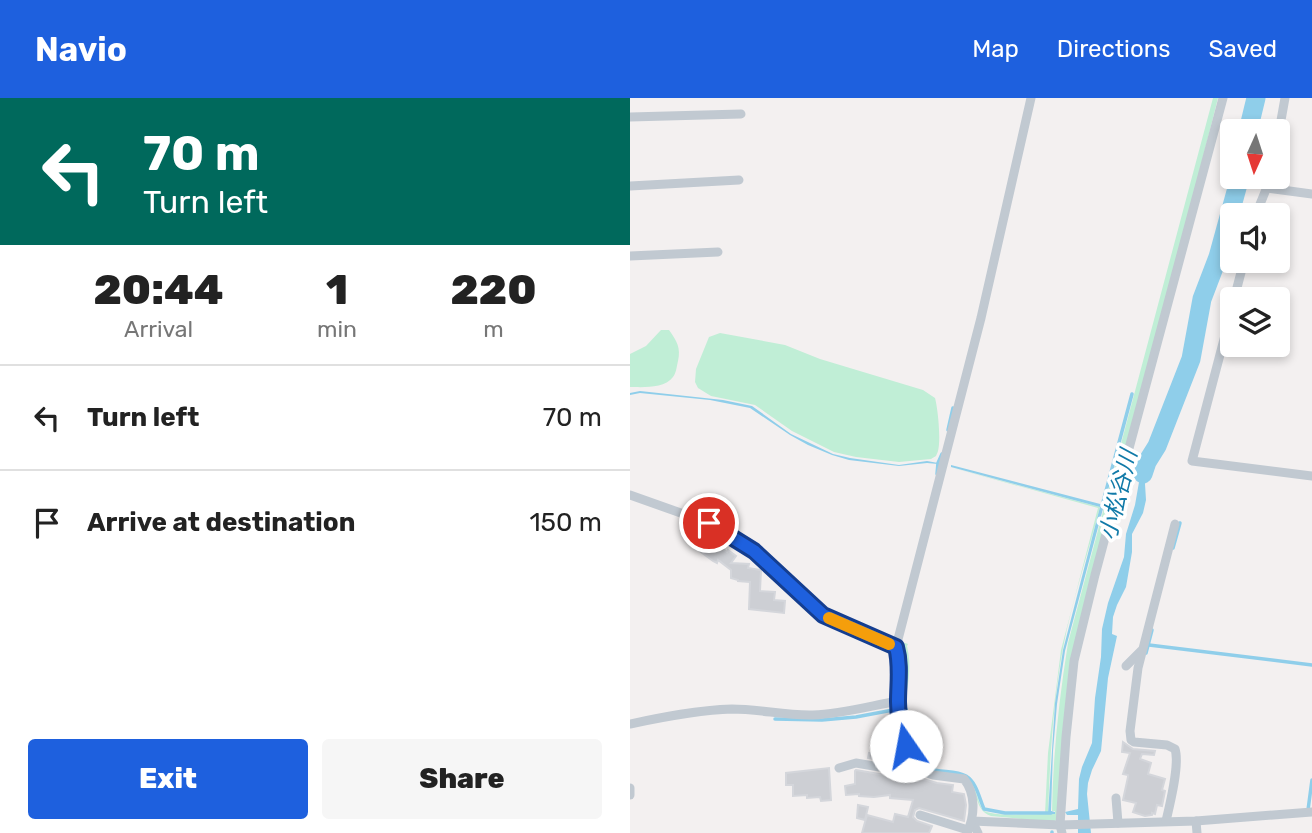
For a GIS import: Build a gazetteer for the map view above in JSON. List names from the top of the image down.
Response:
{
  "water": ["小松谷川"],
  "north": "bottom",
  "page": {
    "header": "Navio",
    "nav": ["Map", "Directions", "Saved"],
    "turn": ["70 m", "Turn left"],
    "eta": [
      "20:44",
      "Arrival",
      "1",
      "min",
      "220",
      "m"
    ],
    "list": [
      {
        "name": "Turn left",
        "value": "70 m"
      },
      {
        "name": "Arrive at destination",
        "value": "150 m"
      }
    ],
    "buttons": ["Exit", "Share"]
  }
}
